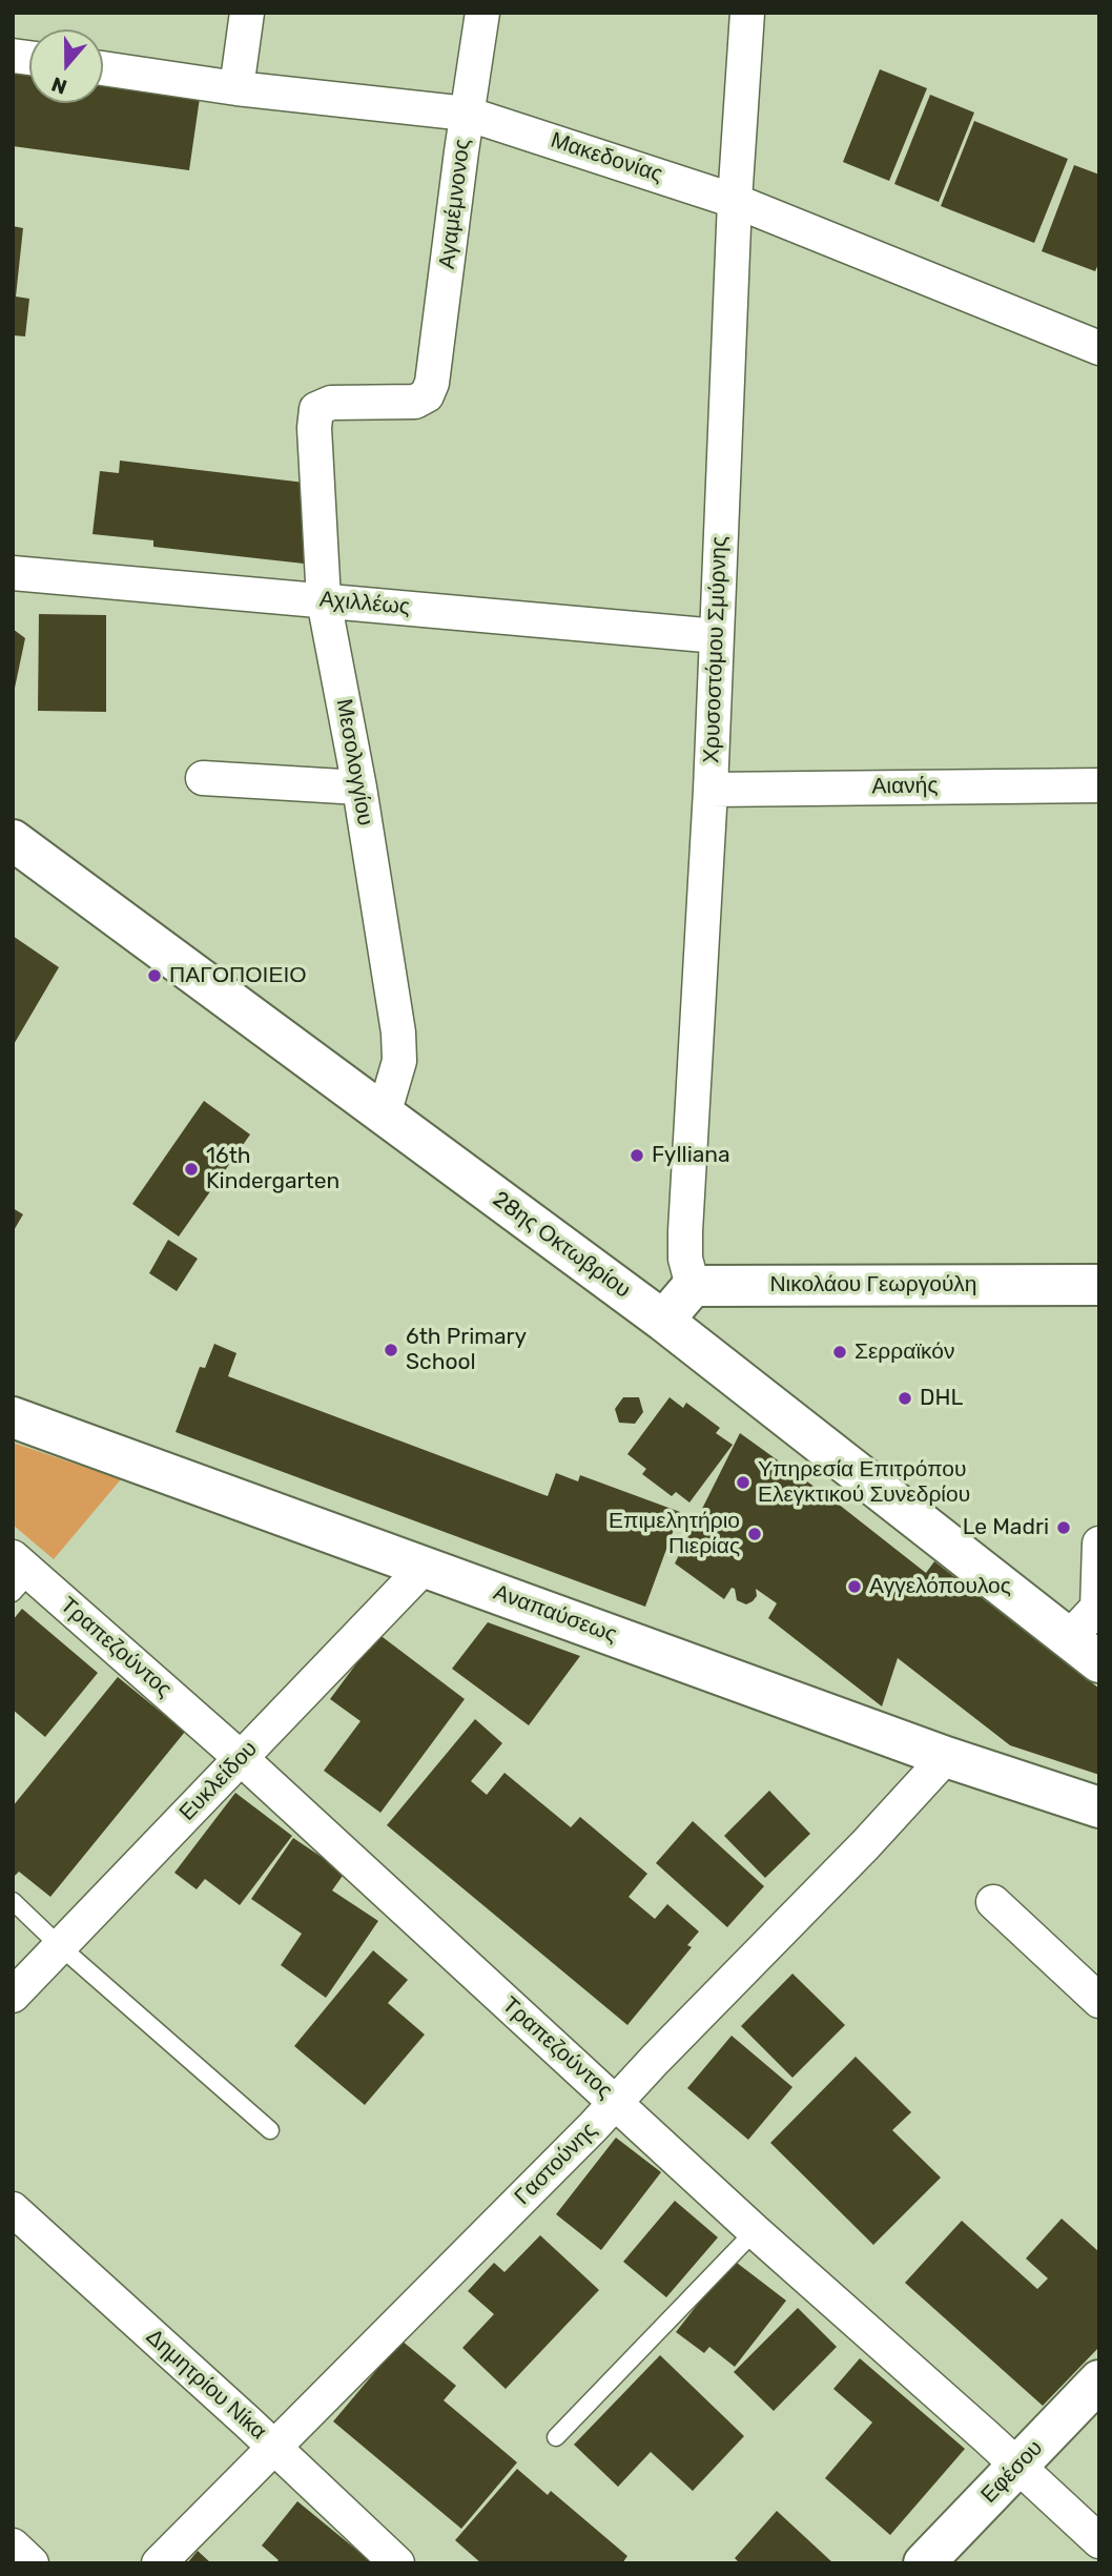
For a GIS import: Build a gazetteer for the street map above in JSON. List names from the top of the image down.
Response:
{
  "streets": {
    "main road": [
      "28ης Οκτωβρίου",
      "Νικολάου Γεωργούλη",
      "Αναπαύσεως",
      "Εφέσου"
    ],
    "street": [
      "Μακεδονίας",
      "Αγαμέμνονος",
      "Αχιλλέως",
      "Χρυσοστόμου Σμύρνης",
      "Μεσολογγίου",
      "Αιανής",
      "Τραπεζούντος",
      "Ευκλείδου",
      "Γαστούνης",
      "Δημητρίου Νίκα"
    ]
  },
  "crossings": [
    ["Μακεδονίας", "Αγαμέμνονος"],
    ["Μακεδονίας", "Χρυσοστόμου Σμύρνης"],
    ["Αγαμέμνονος", "Μεσολογγίου"],
    ["Αχιλλέως", "Χρυσοστόμου Σμύρνης"],
    ["Αχιλλέως", "Μεσολογγίου"],
    ["Χρυσοστόμου Σμύρνης", "Αιανής"],
    ["Χρυσοστόμου Σμύρνης", "Νικολάου Γεωργούλη"],
    ["Μεσολογγίου", "28ης Οκτωβρίου"],
    ["Αναπαύσεως", "Ευκλείδου"],
    ["Αναπαύσεως", "Γαστούνης"],
    ["Τραπεζούντος", "Ευκλείδου"],
    ["Τραπεζούντος", "Γαστούνης"],
    ["Τραπεζούντος", "Εφέσου"],
    ["Γαστούνης", "Δημητρίου Νίκα"]
  ],
  "places": [
    "ΠΑΓΟΠΟΙΕΙΟ",
    "Fylliana",
    "16th Kindergarten",
    "6th Primary School",
    "Σερραϊκόν",
    "DHL",
    "Υπηρεσία Επιτρόπου Ελεγκτικού Συνεδρίου",
    "Le Madri",
    "Επιμελητήριο Πιερίας",
    "Αγγελόπουλος"
  ],
  "north": "bottom"
}
